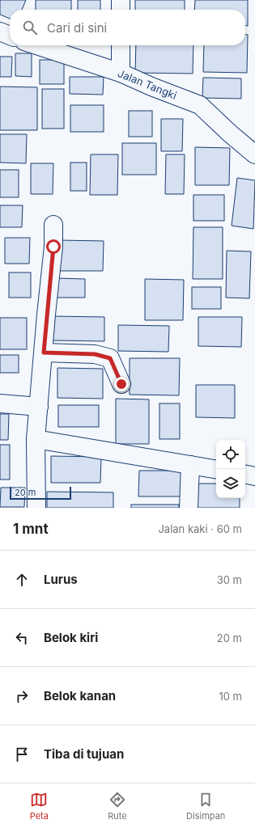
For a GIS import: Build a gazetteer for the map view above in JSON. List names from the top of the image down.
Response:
{
  "streets": {
    "street": ["Jalan Tangki"]
  },
  "scale_bar": "20 m",
  "page": {
    "search": "Cari di sini",
    "scale": "20 m",
    "heading": ["1 mnt", "Jalan kaki · 60 m"],
    "list": [
      ["Lurus", "30 m"],
      ["Belok kiri", "20 m"],
      ["Belok kanan", "10 m"],
      "Tiba di tujuan"
    ],
    "nav": ["Peta", "Rute", "Disimpan"]
  }
}
